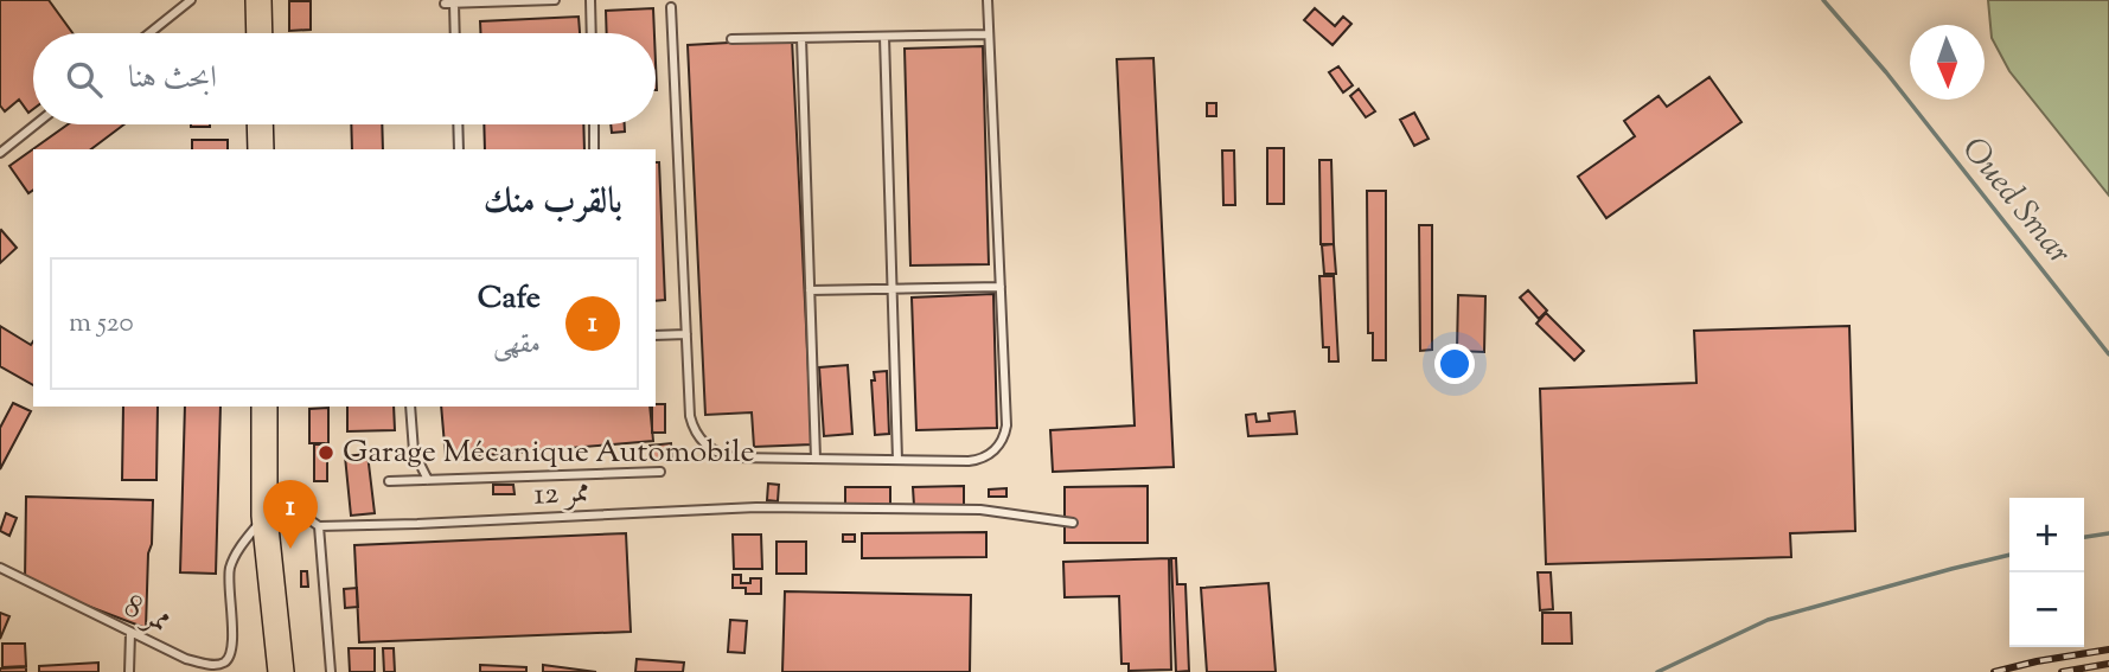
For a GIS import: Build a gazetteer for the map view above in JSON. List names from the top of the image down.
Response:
{
  "streets": {
    "lane": ["ممر 12", "ممر 8"]
  },
  "water": ["Oued Smar"],
  "places": ["Garage Mécanique Automobile"],
  "north": "bottom",
  "page": {
    "search": "ابحث هنا",
    "heading": "بالقرب منك",
    "list": [
      {
        "mark": "1",
        "name": "Cafe",
        "note": "مقهى",
        "value": "520 m"
      }
    ],
    "pins": "1",
    "map_buttons": ["+", "−"]
  }
}
